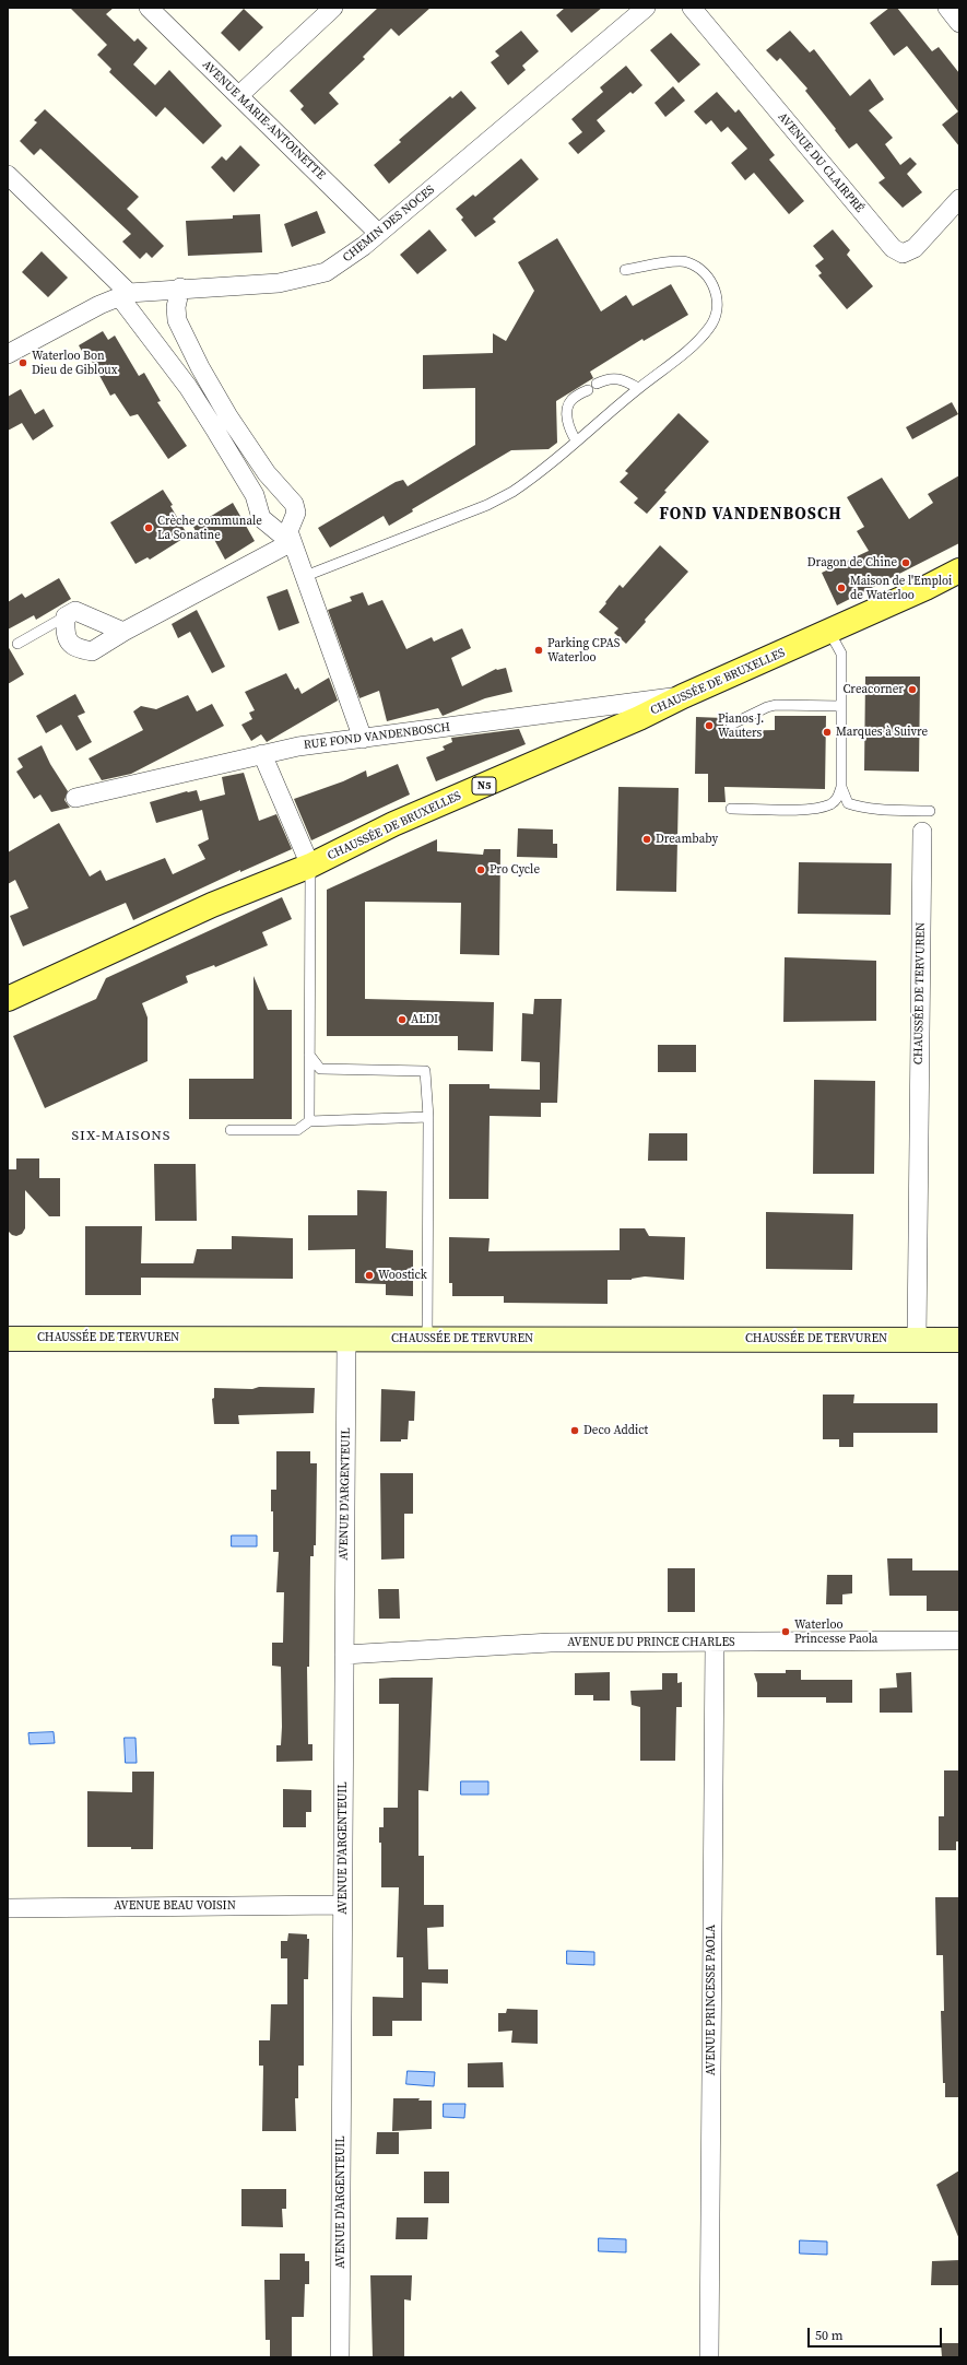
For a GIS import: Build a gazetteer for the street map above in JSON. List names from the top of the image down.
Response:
{
  "streets": {
    "main road": ["CHAUSSÉE DE BRUXELLES", "N5", "CHAUSSÉE DE TERVUREN"],
    "street": [
      "AVENUE MARIE-ANTOINETTE",
      "AVENUE DU CLAIRPRÉ",
      "CHEMIN DES NOCES",
      "RUE FOND VANDENBOSCH",
      "AVENUE D'ARGENTEUIL",
      "AVENUE DU PRINCE CHARLES",
      "AVENUE BEAU VOISIN",
      "AVENUE PRINCESSE PAOLA"
    ]
  },
  "crossings": [
    ["AVENUE MARIE-ANTOINETTE", "CHEMIN DES NOCES"],
    ["CHAUSSÉE DE BRUXELLES", "RUE FOND VANDENBOSCH"],
    ["CHAUSSÉE DE TERVUREN", "AVENUE D'ARGENTEUIL"],
    ["AVENUE D'ARGENTEUIL", "AVENUE DU PRINCE CHARLES"],
    ["AVENUE D'ARGENTEUIL", "AVENUE BEAU VOISIN"],
    ["AVENUE DU PRINCE CHARLES", "AVENUE PRINCESSE PAOLA"]
  ],
  "districts": ["FOND VANDENBOSCH", "SIX-MAISONS"],
  "places": [
    "Waterloo Bon Dieu de Gibloux",
    "Crèche communale La Sonatine",
    "Dragon de Chine",
    "Maison de l'Emploi de Waterloo",
    "Parking CPAS Waterloo",
    "Creacorner",
    "Pianos J. Wauters",
    "Marques à Suivre",
    "Dreambaby",
    "Pro Cycle",
    "ALDI",
    "Woostick",
    "Deco Addict",
    "Waterloo Princesse Paola"
  ],
  "scale_bar": "50 m"
}
